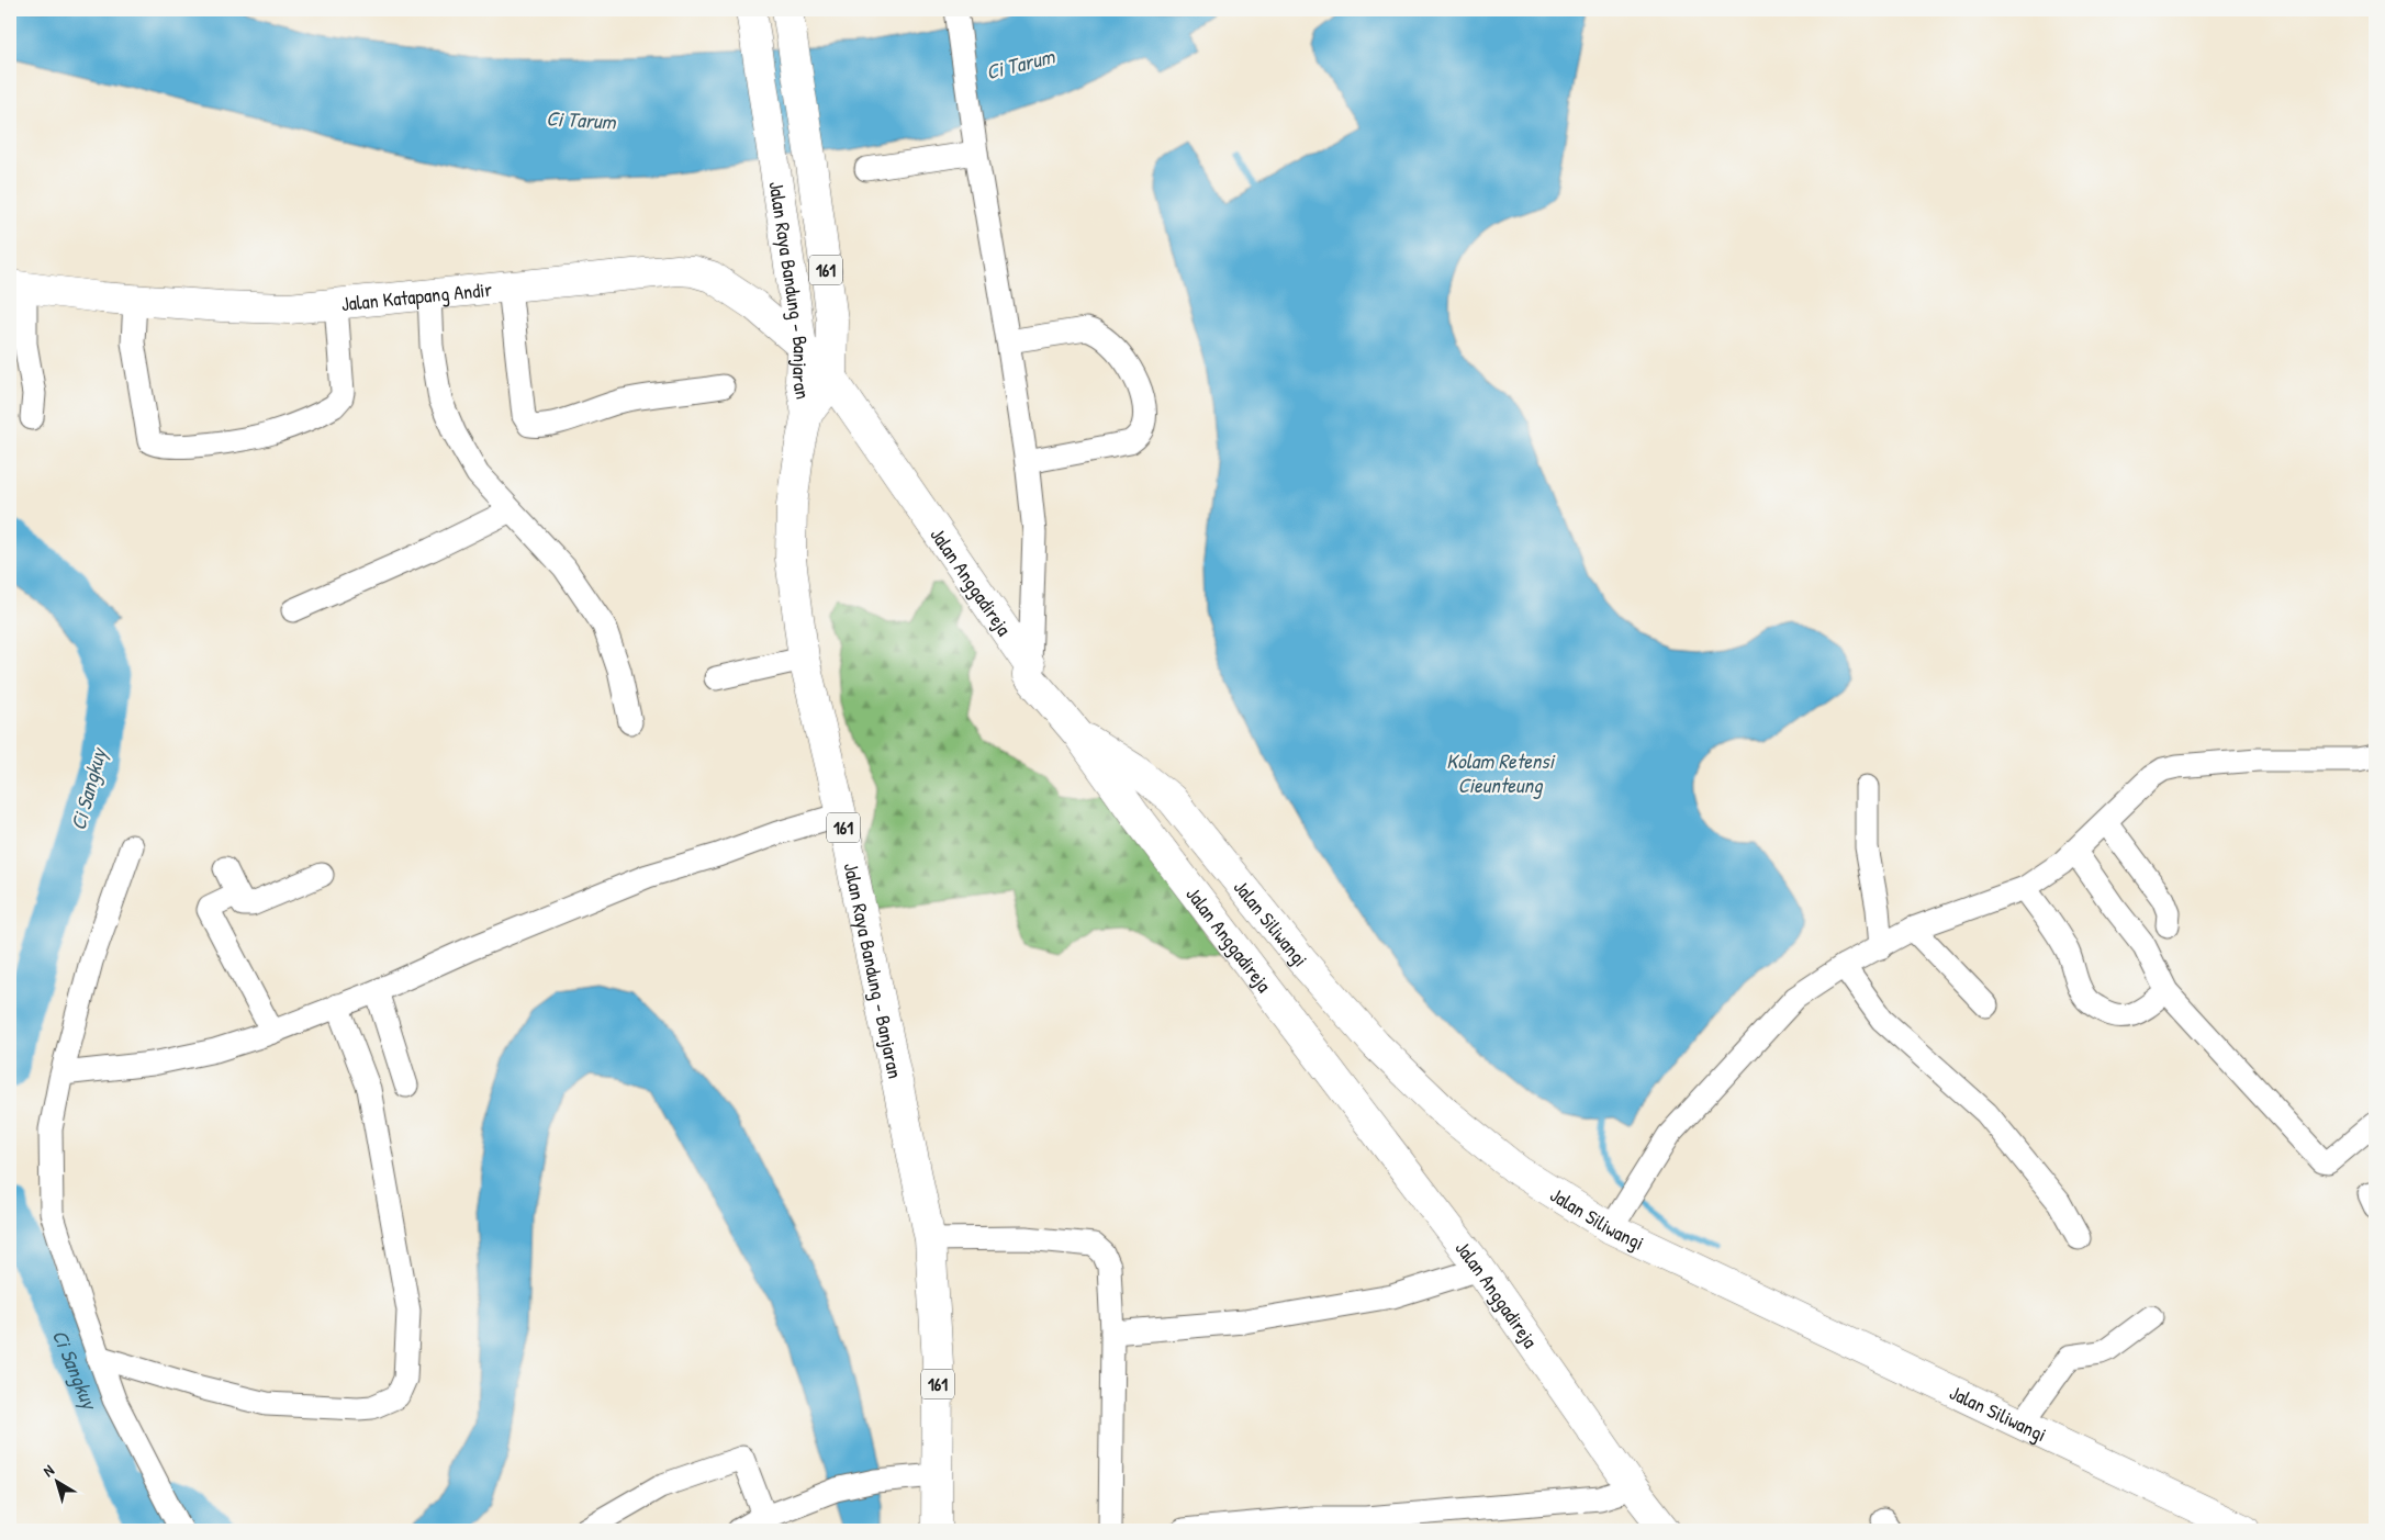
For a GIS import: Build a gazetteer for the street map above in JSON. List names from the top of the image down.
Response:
{
  "streets": {
    "main road": [
      "161",
      "Jalan Raya Bandung - Banjaran",
      "Jalan Katapang Andir",
      "Jalan Anggadireja",
      "Jalan Siliwangi"
    ]
  },
  "crossings": [
    ["Jalan Raya Bandung - Banjaran", "Jalan Katapang Andir"],
    ["Jalan Raya Bandung - Banjaran", "Jalan Anggadireja"],
    ["Jalan Katapang Andir", "Jalan Anggadireja"],
    ["Jalan Anggadireja", "Jalan Siliwangi"]
  ],
  "water": ["Ci Tarum", "Kolam Retensi Cieunteung", "Ci Sangkuy"],
  "north": "top left"
}
